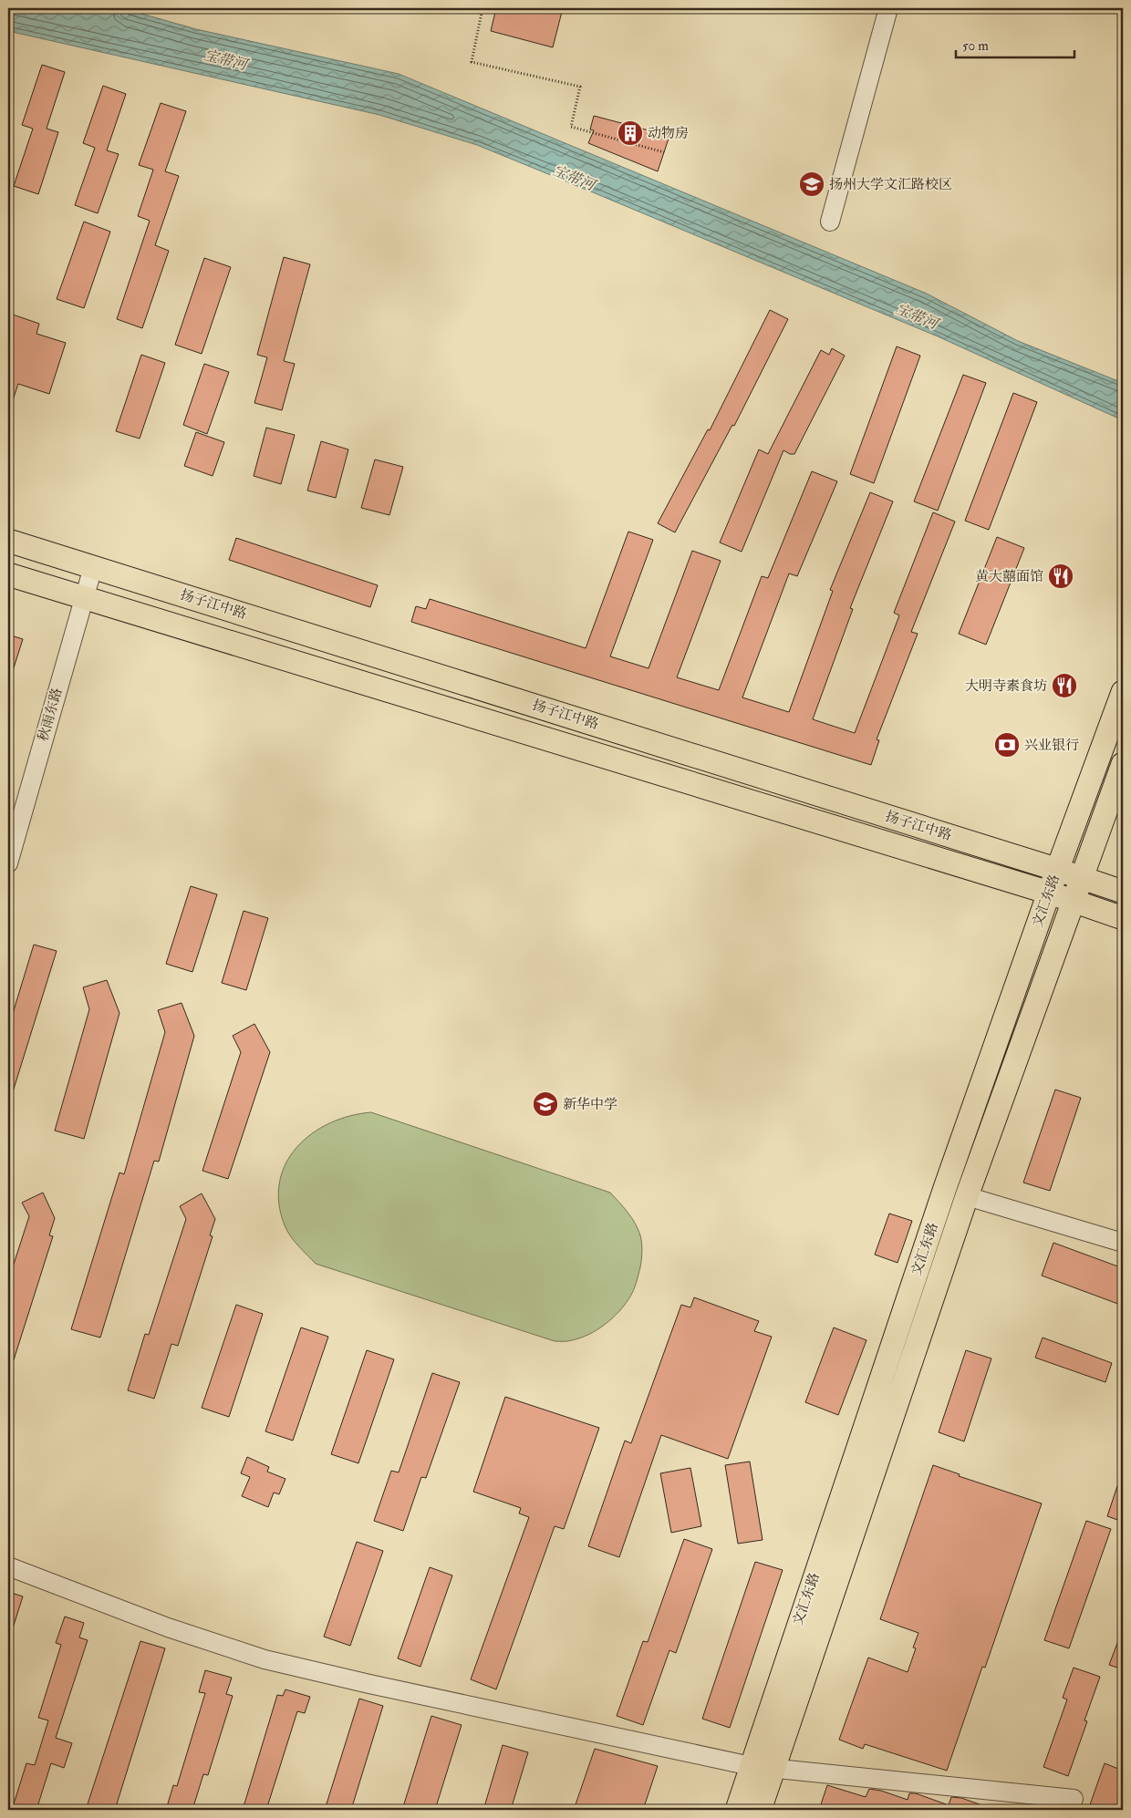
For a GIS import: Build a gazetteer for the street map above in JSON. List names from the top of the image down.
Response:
{
  "streets": {
    "main road": ["扬子江中路", "文汇东路"],
    "street": ["秋雨东路"]
  },
  "crossings": [
    ["扬子江中路", "秋雨东路"],
    ["扬子江中路", "文汇东路"]
  ],
  "water": ["宝带河"],
  "places": {
    "building": ["动物房"],
    "school or university": ["扬州大学文汇路校区", "新华中学"],
    "restaurant": ["黄大囍面馆", "大明寺素食坊"],
    "bank": ["兴业银行"]
  },
  "scale_bar": "50 m"
}
